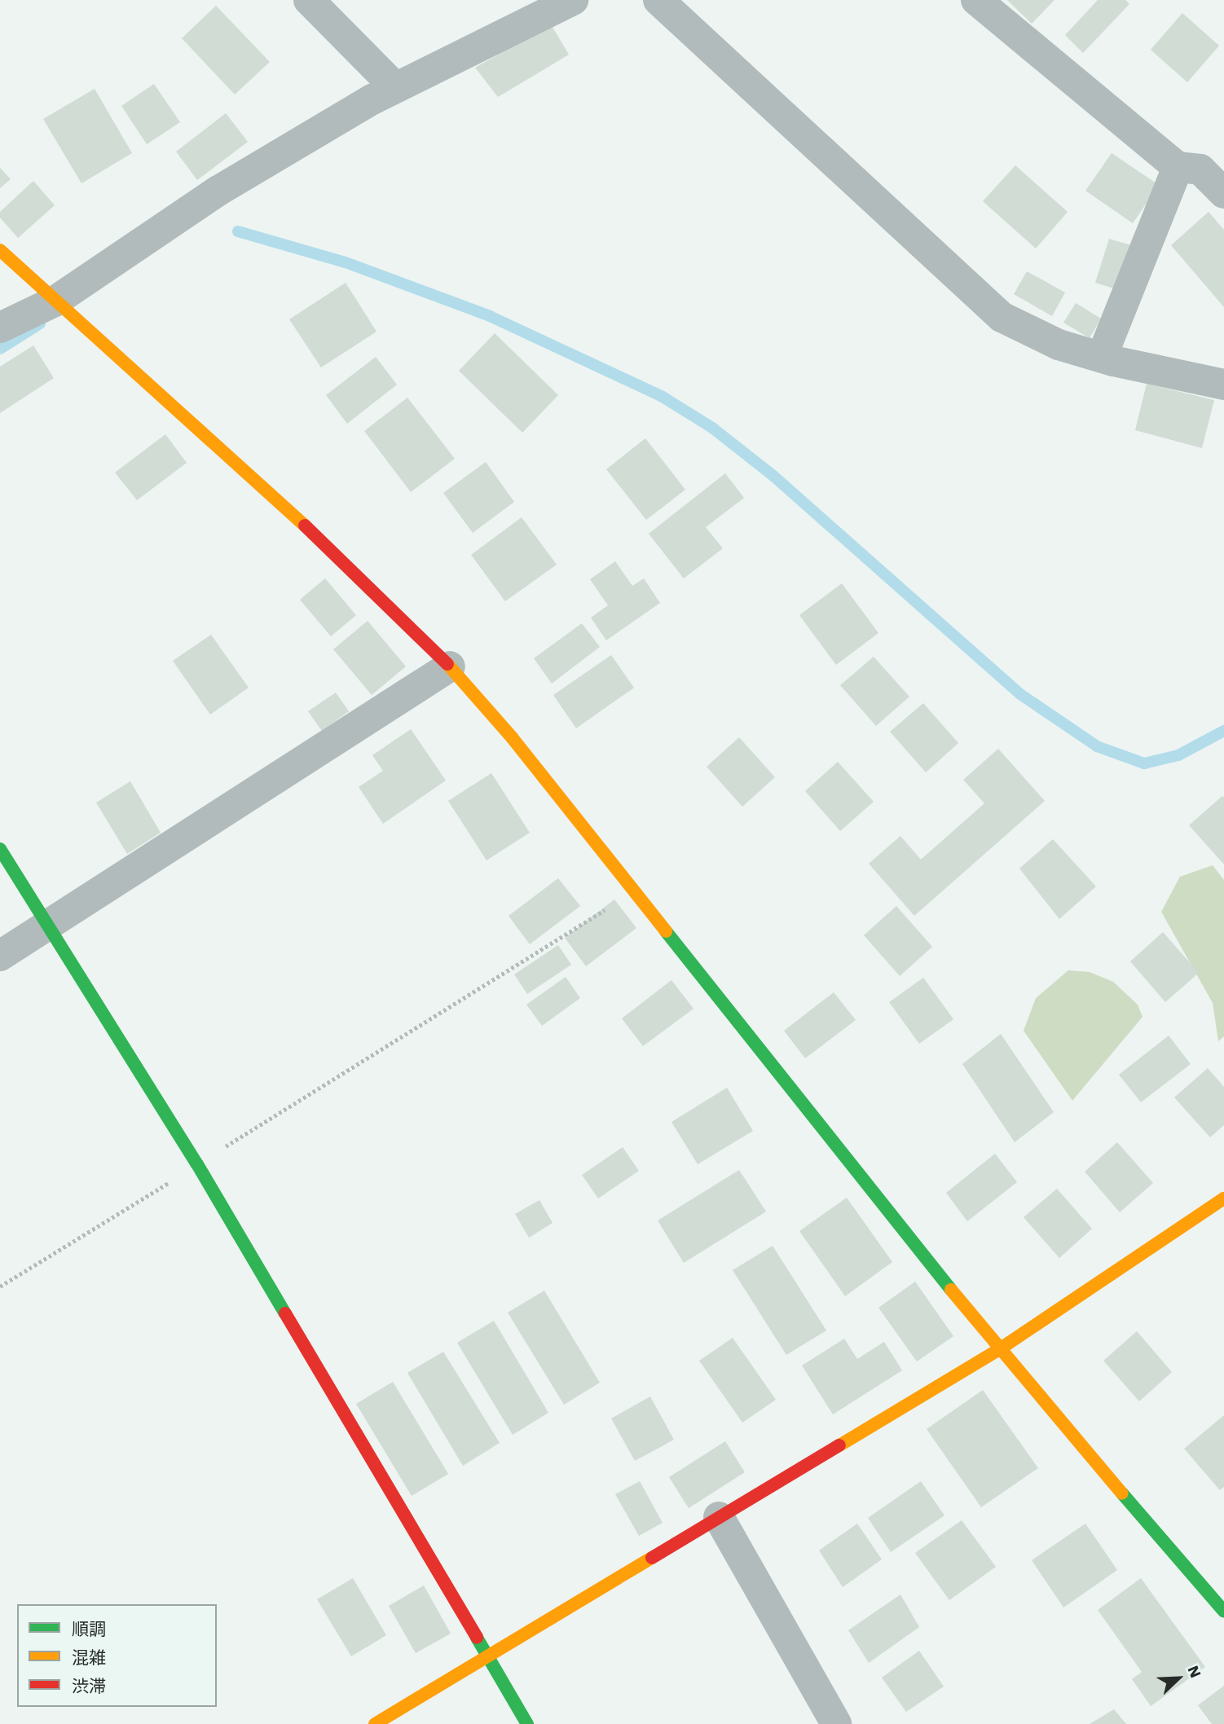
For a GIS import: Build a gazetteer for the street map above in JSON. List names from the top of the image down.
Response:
{
  "legend": ["順調", "混雑", "渋滞"],
  "north": "top right"
}
